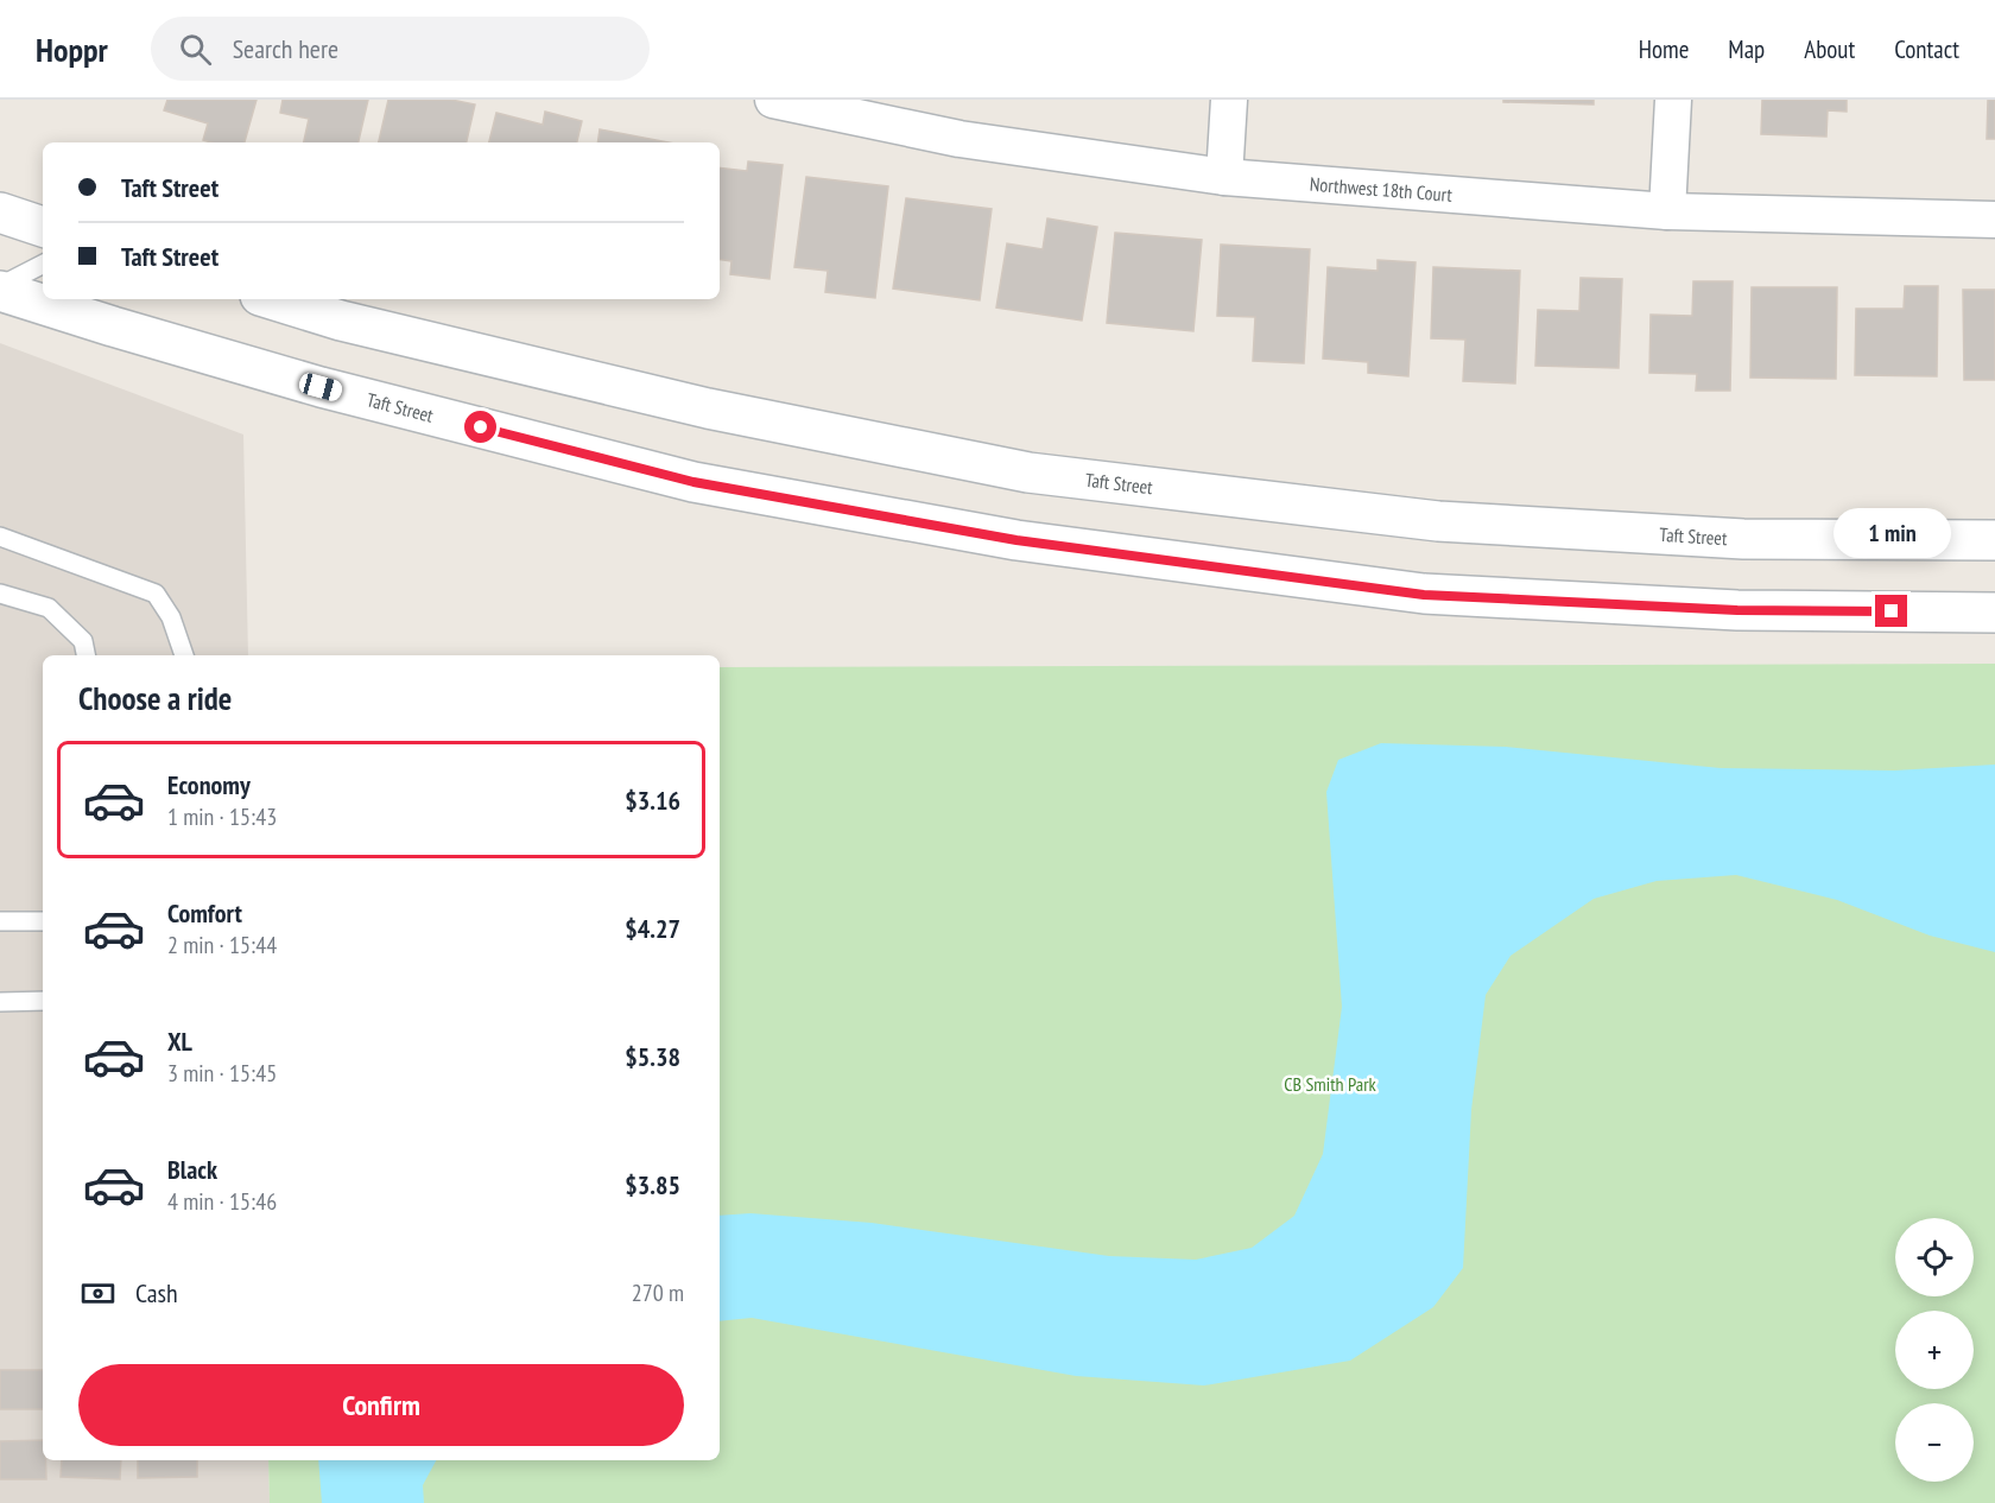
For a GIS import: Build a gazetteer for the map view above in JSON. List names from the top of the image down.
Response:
{
  "streets": {
    "street": ["Northwest 18th Court", "Taft Street"]
  },
  "parks": ["CB Smith Park"],
  "page": {
    "header": "Hoppr",
    "search": "Search here",
    "nav": [
      "Home",
      "Map",
      "About",
      "Contact"
    ],
    "banner": ["Taft Street", "Taft Street"],
    "bubble": "1 min",
    "heading": "Choose a ride",
    "list": [
      {
        "name": "Economy",
        "note": "1 min · 15:43",
        "value": "$3.16"
      },
      {
        "name": "Comfort",
        "note": "2 min · 15:44",
        "value": "$4.27"
      },
      {
        "name": "XL",
        "note": "3 min · 15:45",
        "value": "$5.38"
      },
      {
        "name": "Black",
        "note": "4 min · 15:46",
        "value": "$3.85"
      }
    ],
    "map_buttons": ["+", "−"],
    "pay": ["Cash", "270 m"],
    "buttons": "Confirm"
  }
}
